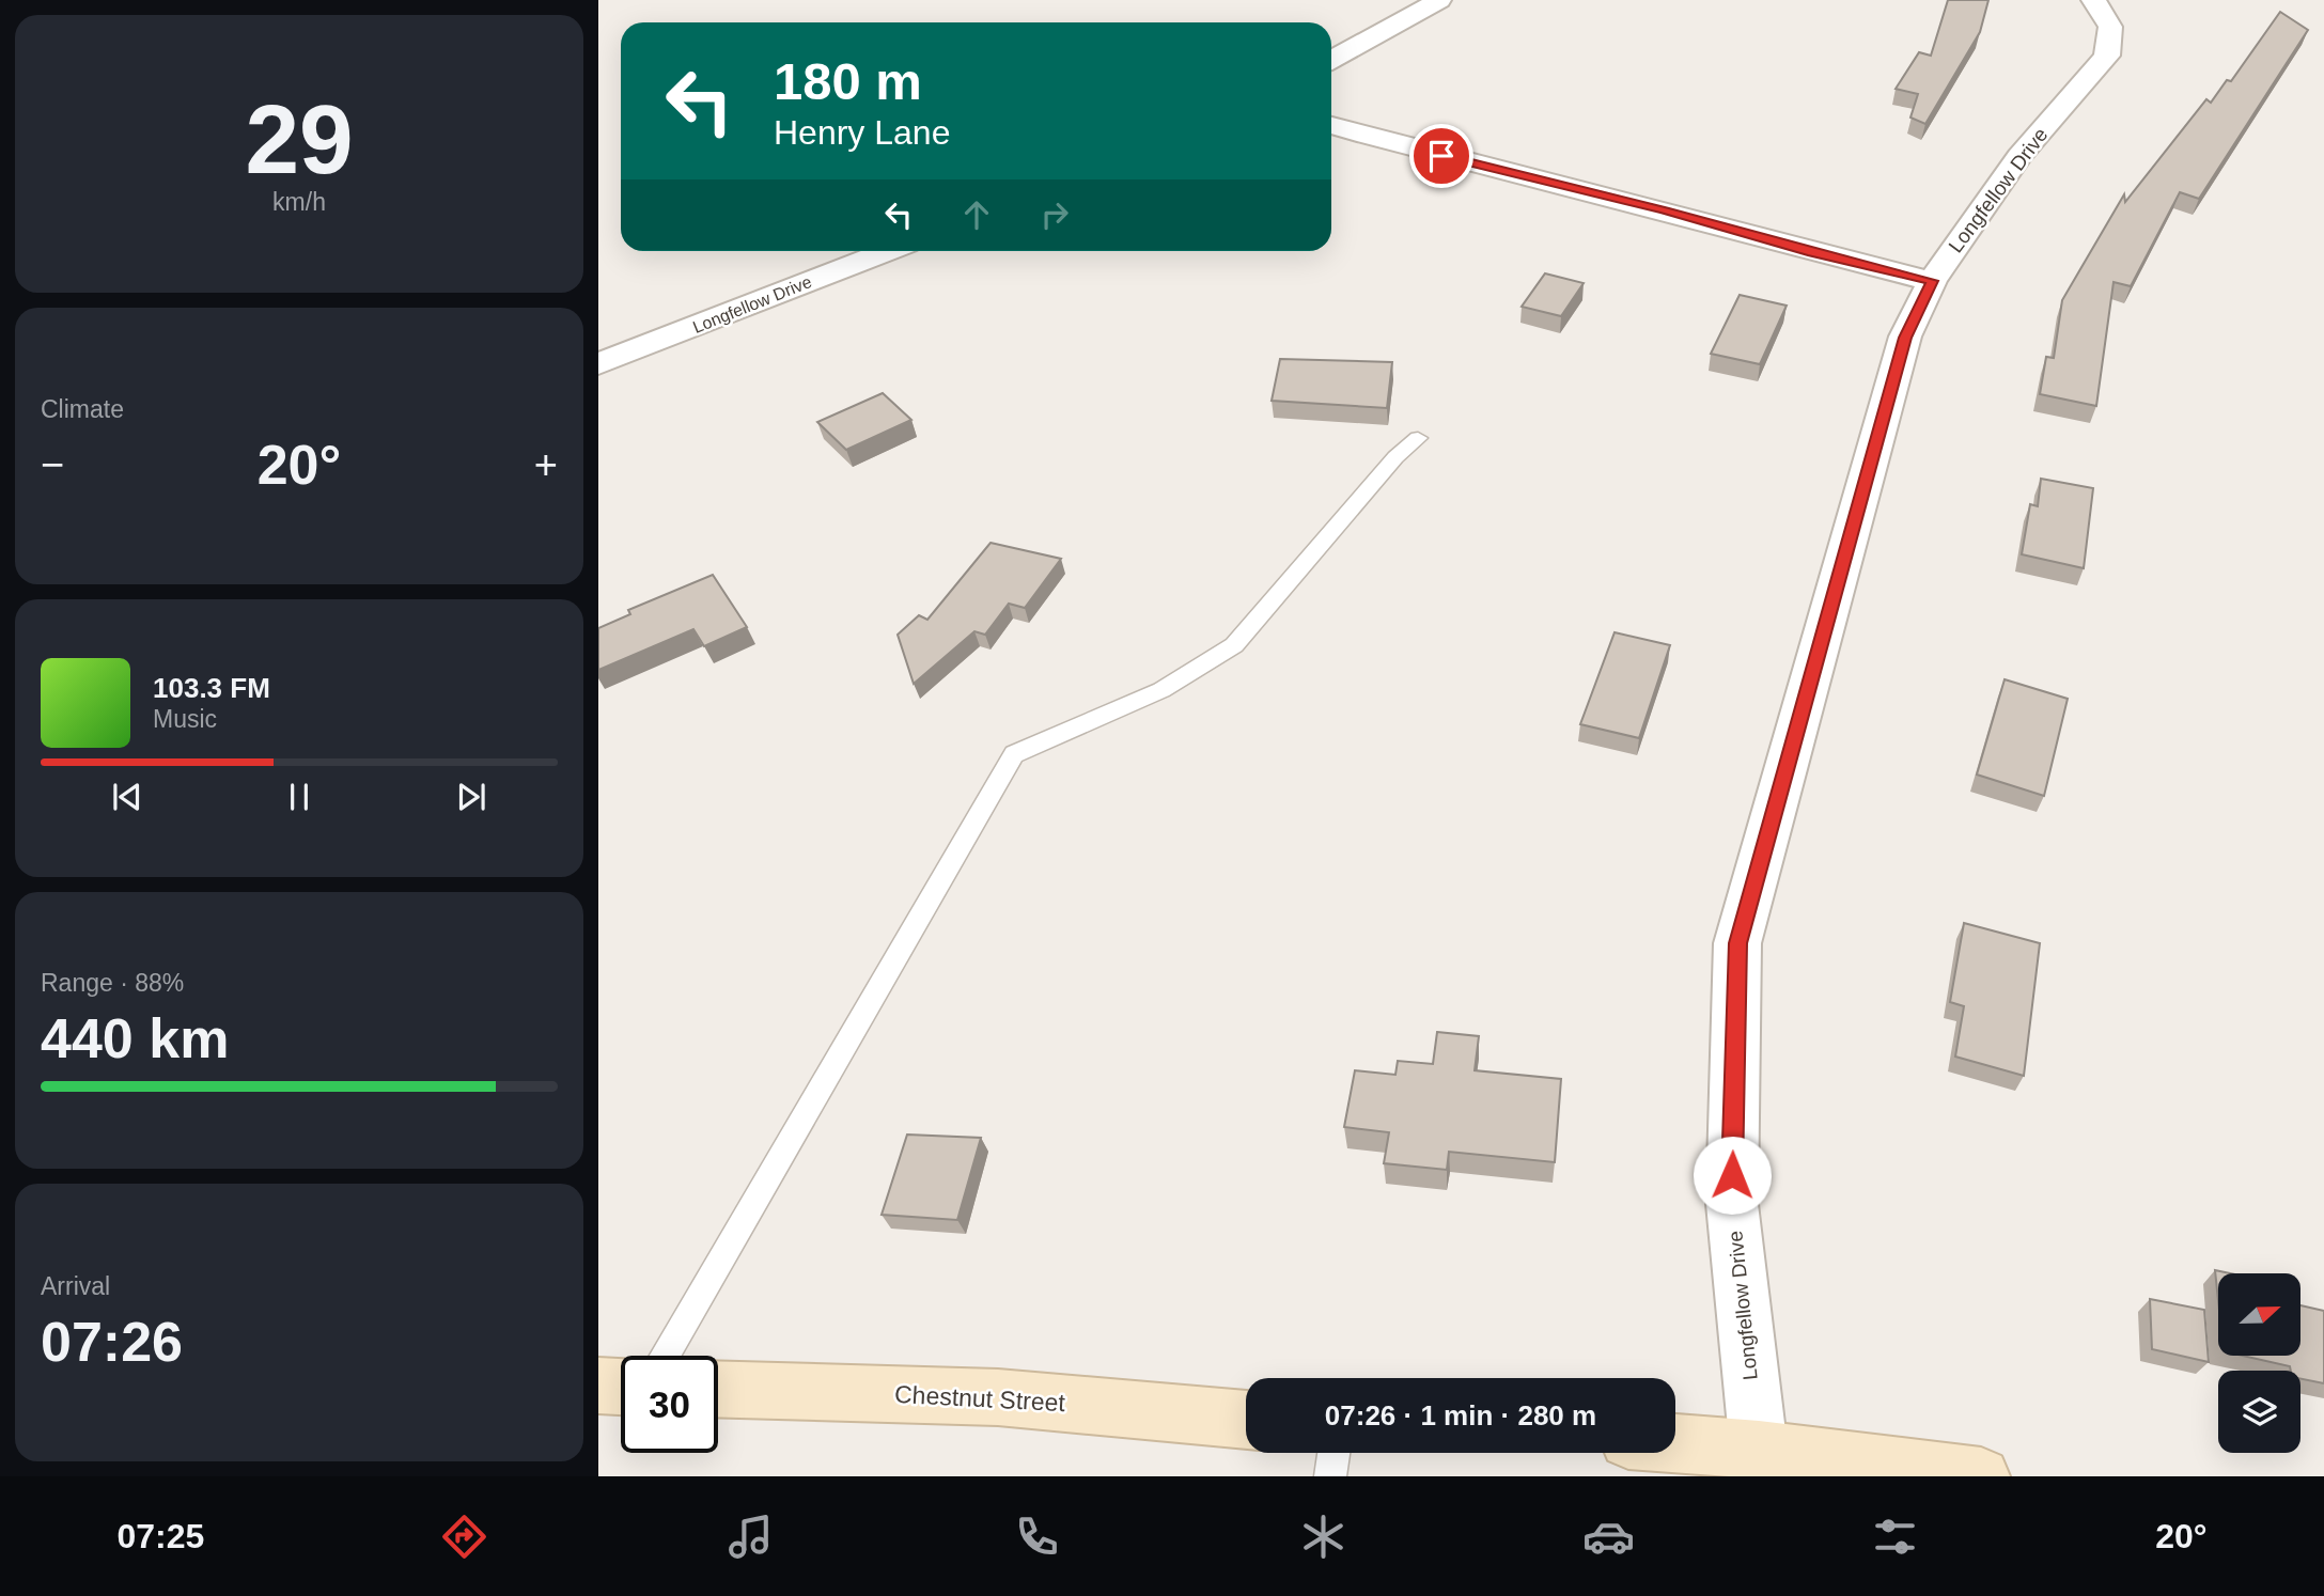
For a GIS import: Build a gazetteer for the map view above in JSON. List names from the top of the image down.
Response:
{
  "streets": {
    "main road": ["Chestnut Street"],
    "street": ["Longfellow Drive"]
  },
  "north": "right",
  "page": {
    "tile": [
      ["29", "km/h"],
      "Climate",
      ["Range · 88%", "440 km"],
      ["Arrival", "07:26"]
    ],
    "turn": ["180 m", "Henry Lane"],
    "heat": ["−", "20°", "+"],
    "song": ["103.3 FM", "Music"],
    "limit": "30",
    "trip": "07:26 · 1 min · 280 m",
    "tabs": ["07:25", "20°"]
  }
}
